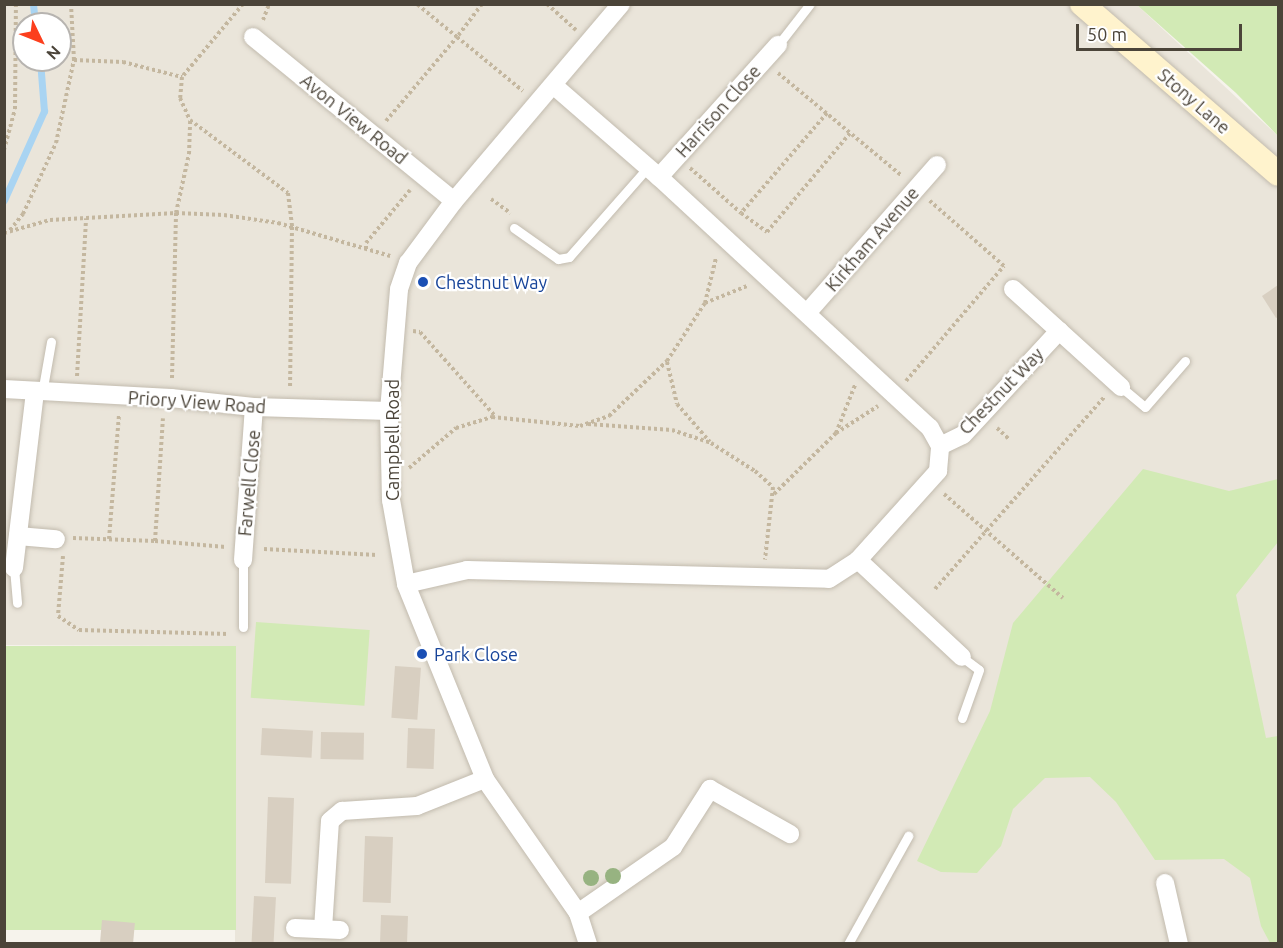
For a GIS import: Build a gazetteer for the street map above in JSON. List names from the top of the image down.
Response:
{
  "streets": {
    "main road": ["Stony Lane"],
    "street": [
      "Harrison Close",
      "Avon View Road",
      "Kirkham Avenue",
      "Chestnut Way",
      "Priory View Road",
      "Campbell Road",
      "Farwell Close"
    ]
  },
  "crossings": [
    ["Harrison Close", "Chestnut Way"],
    ["Avon View Road", "Campbell Road"],
    ["Kirkham Avenue", "Chestnut Way"],
    ["Chestnut Way", "Campbell Road"],
    ["Priory View Road", "Campbell Road"],
    ["Priory View Road", "Farwell Close"]
  ],
  "places": ["Chestnut Way", "Park Close"],
  "scale_bar": "50 m",
  "north": "bottom right"
}
